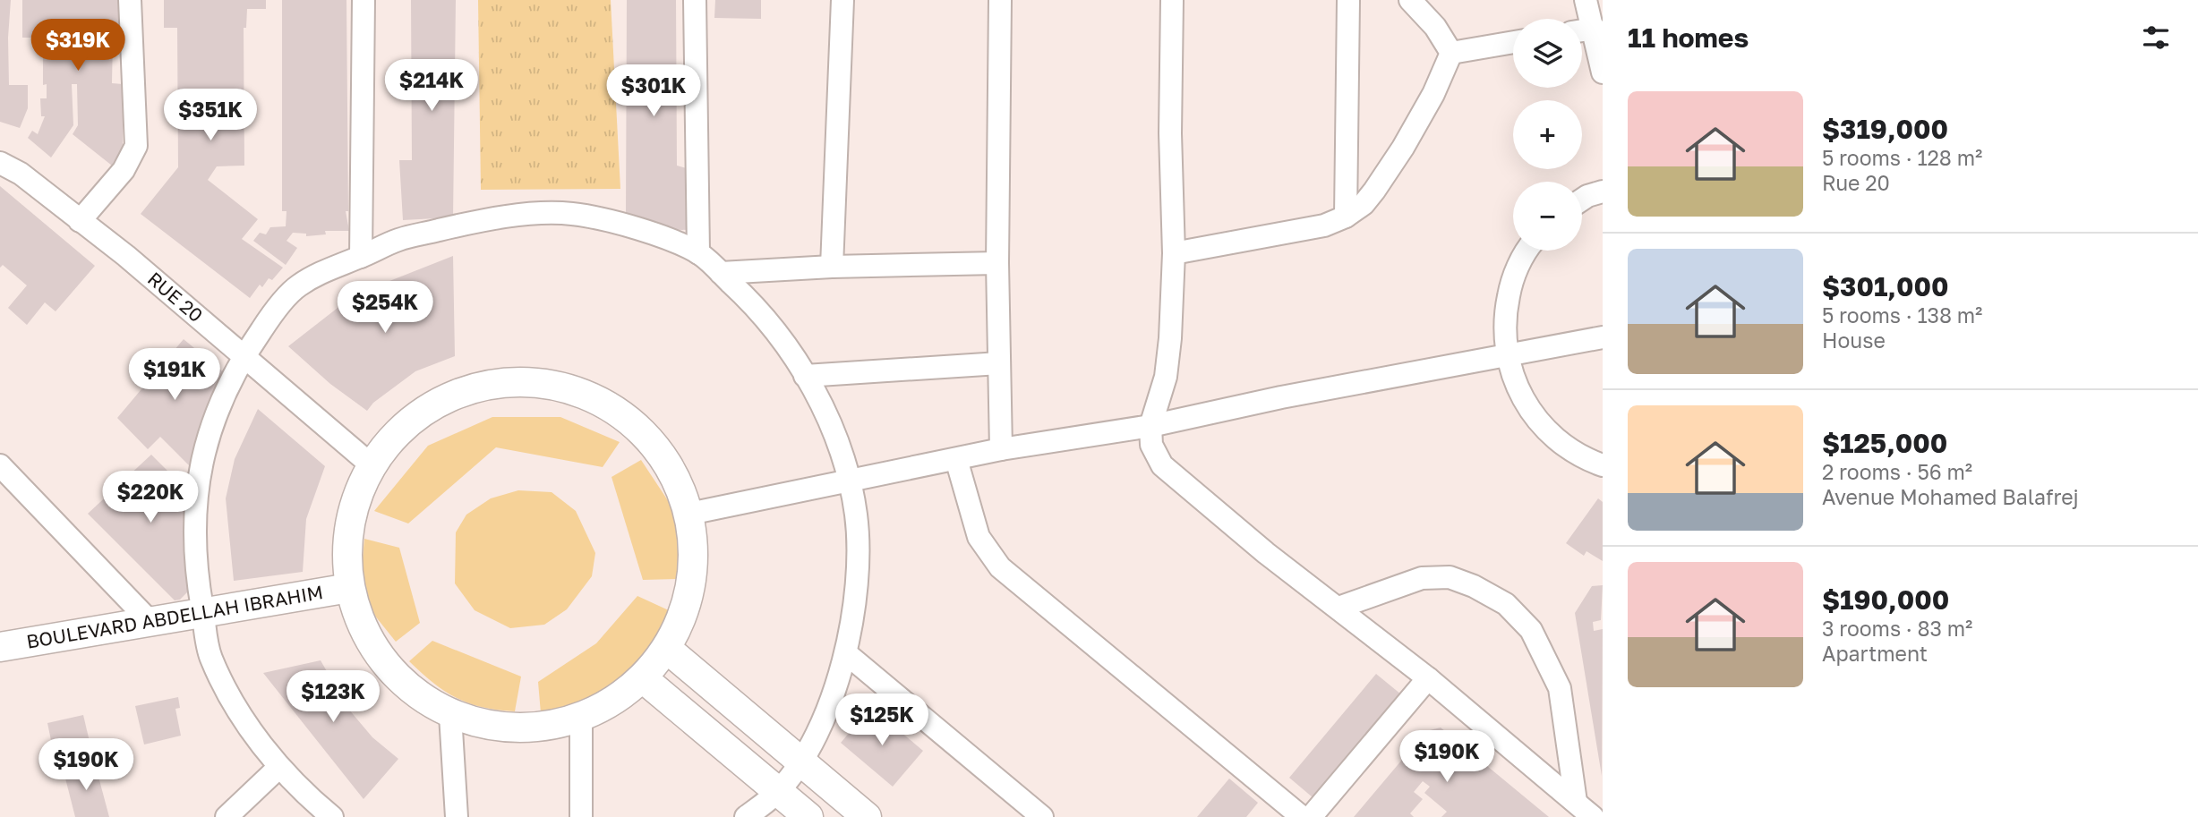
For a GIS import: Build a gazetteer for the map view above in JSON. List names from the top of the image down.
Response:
{
  "streets": {
    "street": ["RUE 20", "BOULEVARD ABDELLAH IBRAHIM"]
  },
  "page": {
    "heading": "11 homes",
    "map_buttons": ["+", "−"],
    "price": [
      "$319K",
      "$214K",
      "$301K",
      "$351K",
      "$254K",
      "$191K",
      "$220K",
      "$123K",
      "$125K",
      "$190K",
      "$190K"
    ],
    "list": [
      {
        "name": "$319,000",
        "note": "5 rooms · 128 m² · Rue 20"
      },
      {
        "name": "$301,000",
        "note": "5 rooms · 138 m² · House"
      },
      {
        "name": "$125,000",
        "note": "2 rooms · 56 m² · Avenue Mohamed Balafrej"
      },
      {
        "name": "$190,000",
        "note": "3 rooms · 83 m² · Apartment"
      }
    ]
  }
}
